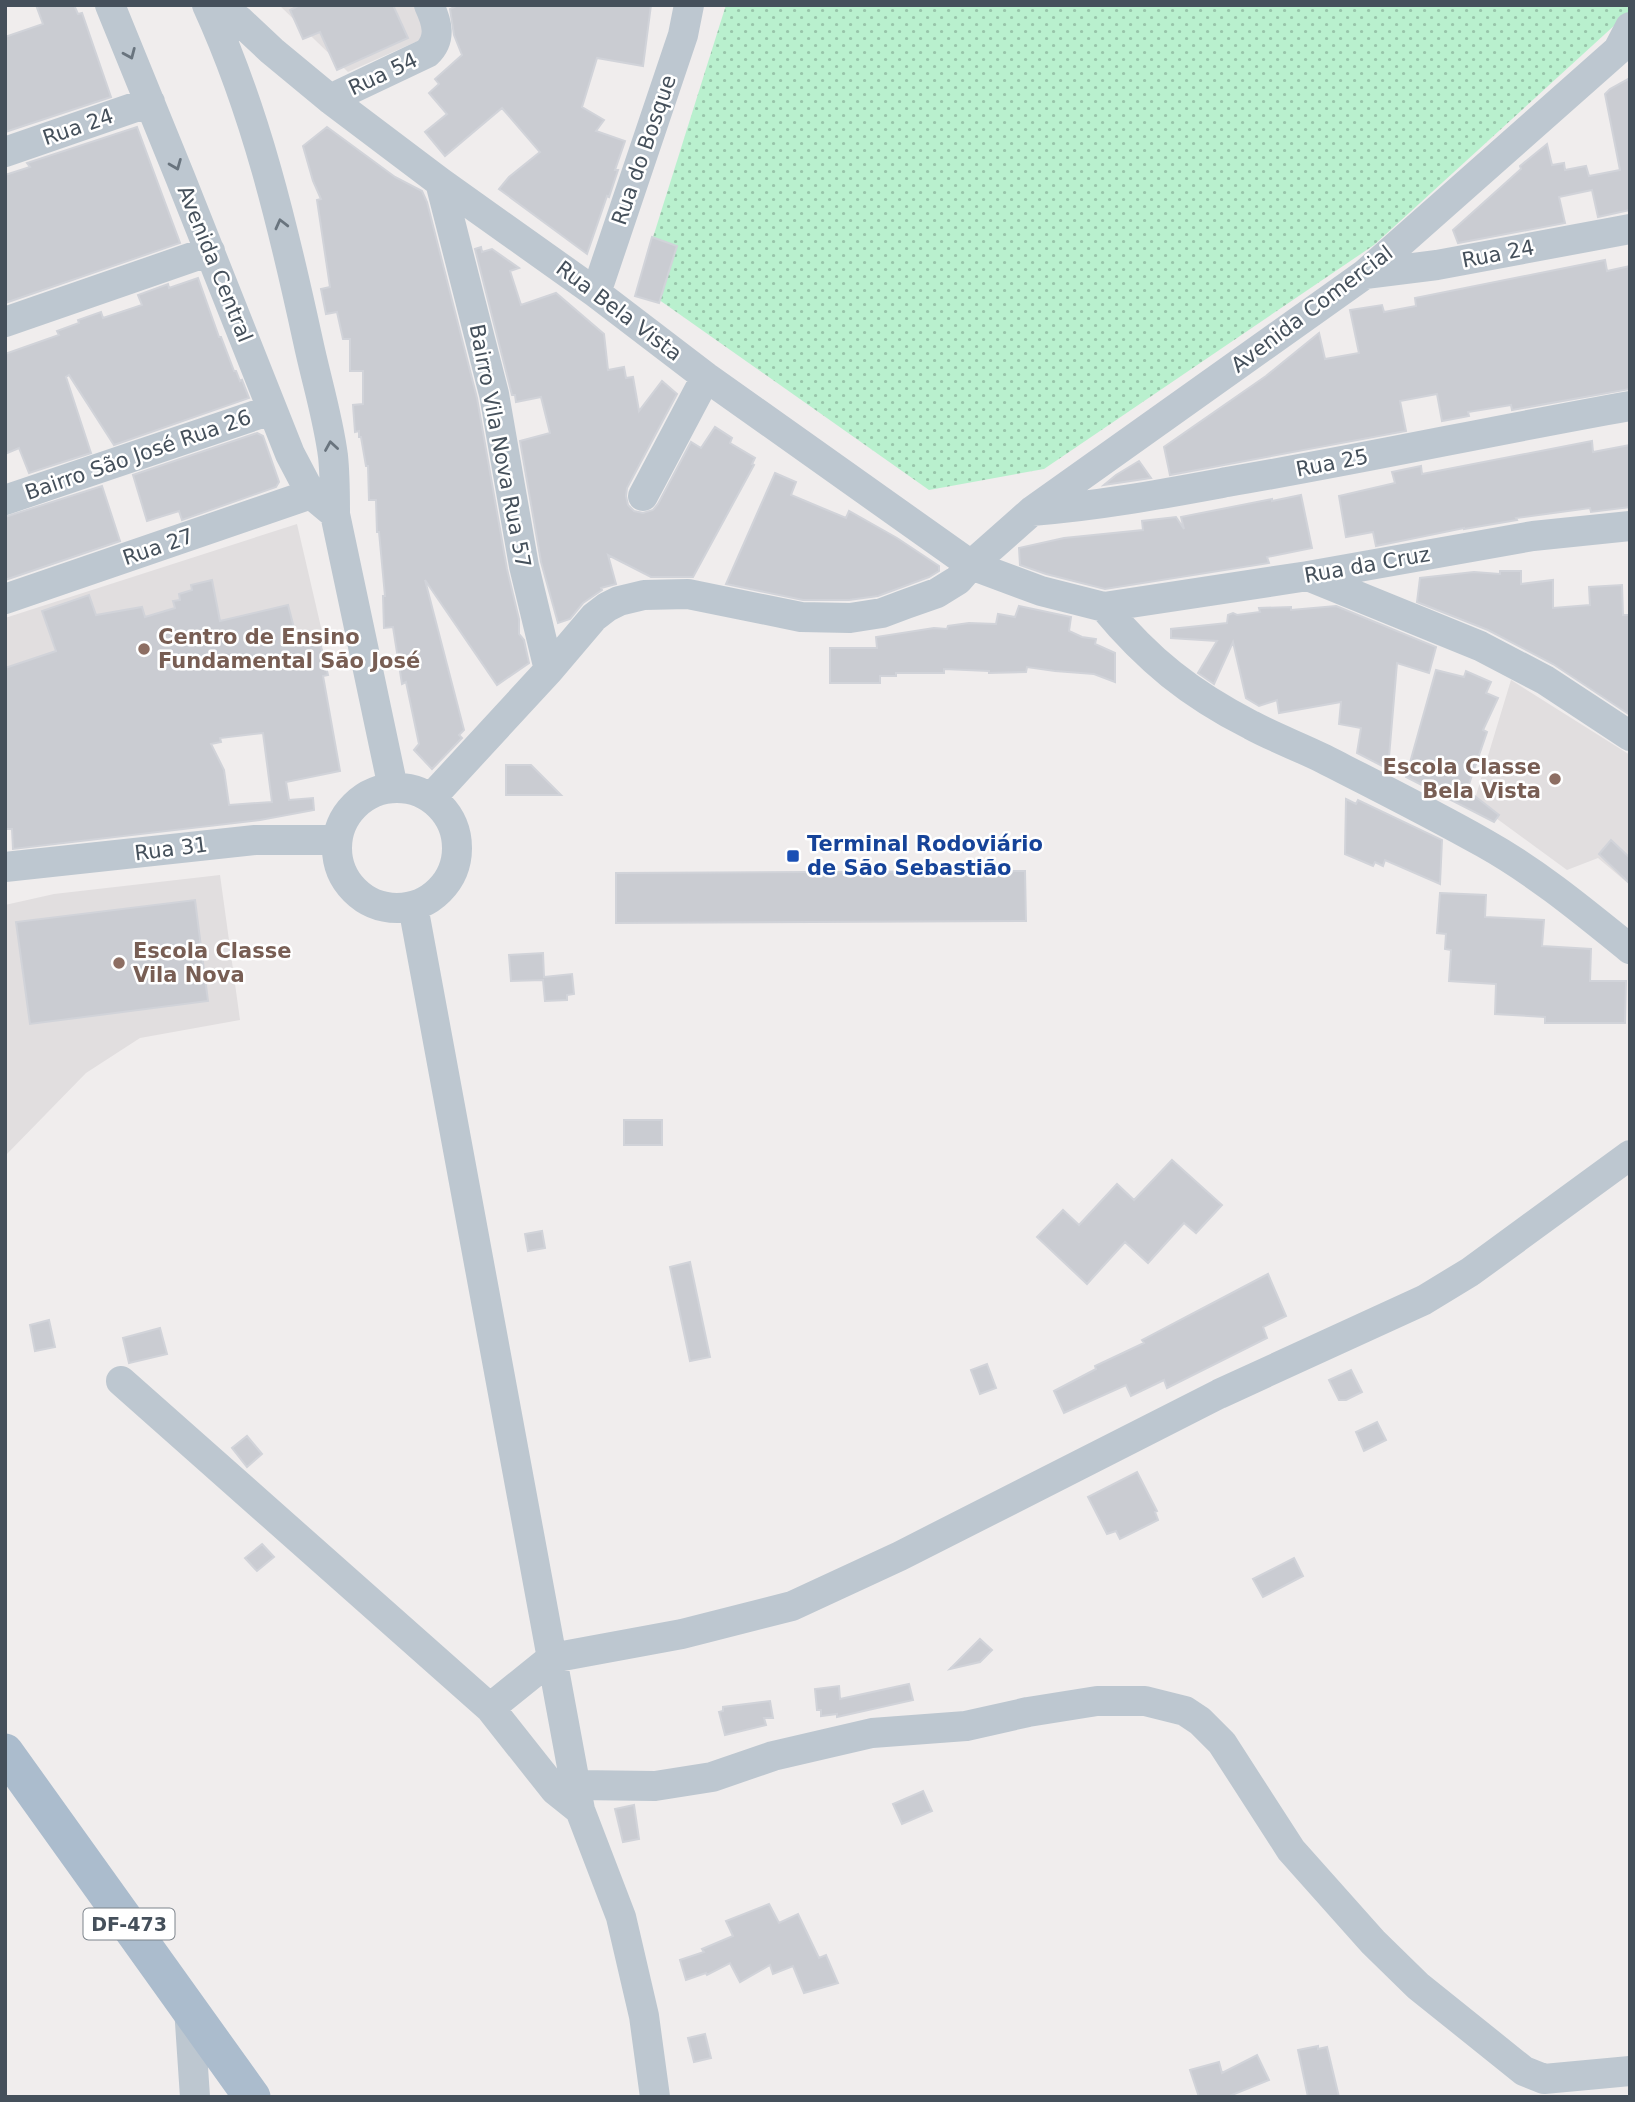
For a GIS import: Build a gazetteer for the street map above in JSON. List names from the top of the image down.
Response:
{
  "streets": {
    "main road": ["DF-473"],
    "street": [
      "Rua 54",
      "Rua 24",
      "Rua do Bosque",
      "Avenida Central",
      "Avenida Comercial",
      "Rua Bela Vista",
      "Bairro Vila Nova Rua 57",
      "Bairro São José Rua 26",
      "Rua 25",
      "Rua 27",
      "Rua da Cruz",
      "Rua 31"
    ]
  },
  "crossings": [
    ["Rua 54", "Rua Bela Vista"],
    ["Rua 24", "Avenida Central"],
    ["Rua 24", "Avenida Comercial"],
    ["Rua do Bosque", "Rua Bela Vista"],
    ["Avenida Central", "Bairro São José Rua 26"],
    ["Avenida Central", "Rua 27"],
    ["Avenida Comercial", "Rua Bela Vista"],
    ["Avenida Comercial", "Bairro Vila Nova Rua 57"],
    ["Avenida Comercial", "Rua 25"],
    ["Avenida Comercial", "Rua 31"],
    ["Rua Bela Vista", "Bairro Vila Nova Rua 57"],
    ["Rua Bela Vista", "Rua da Cruz"]
  ],
  "places": {
    "other": ["Centro de Ensino Fundamental São José", "Escola Classe Bela Vista", "Escola Classe Vila Nova"],
    "transit": ["Terminal Rodoviário de São Sebastião"]
  }
}
